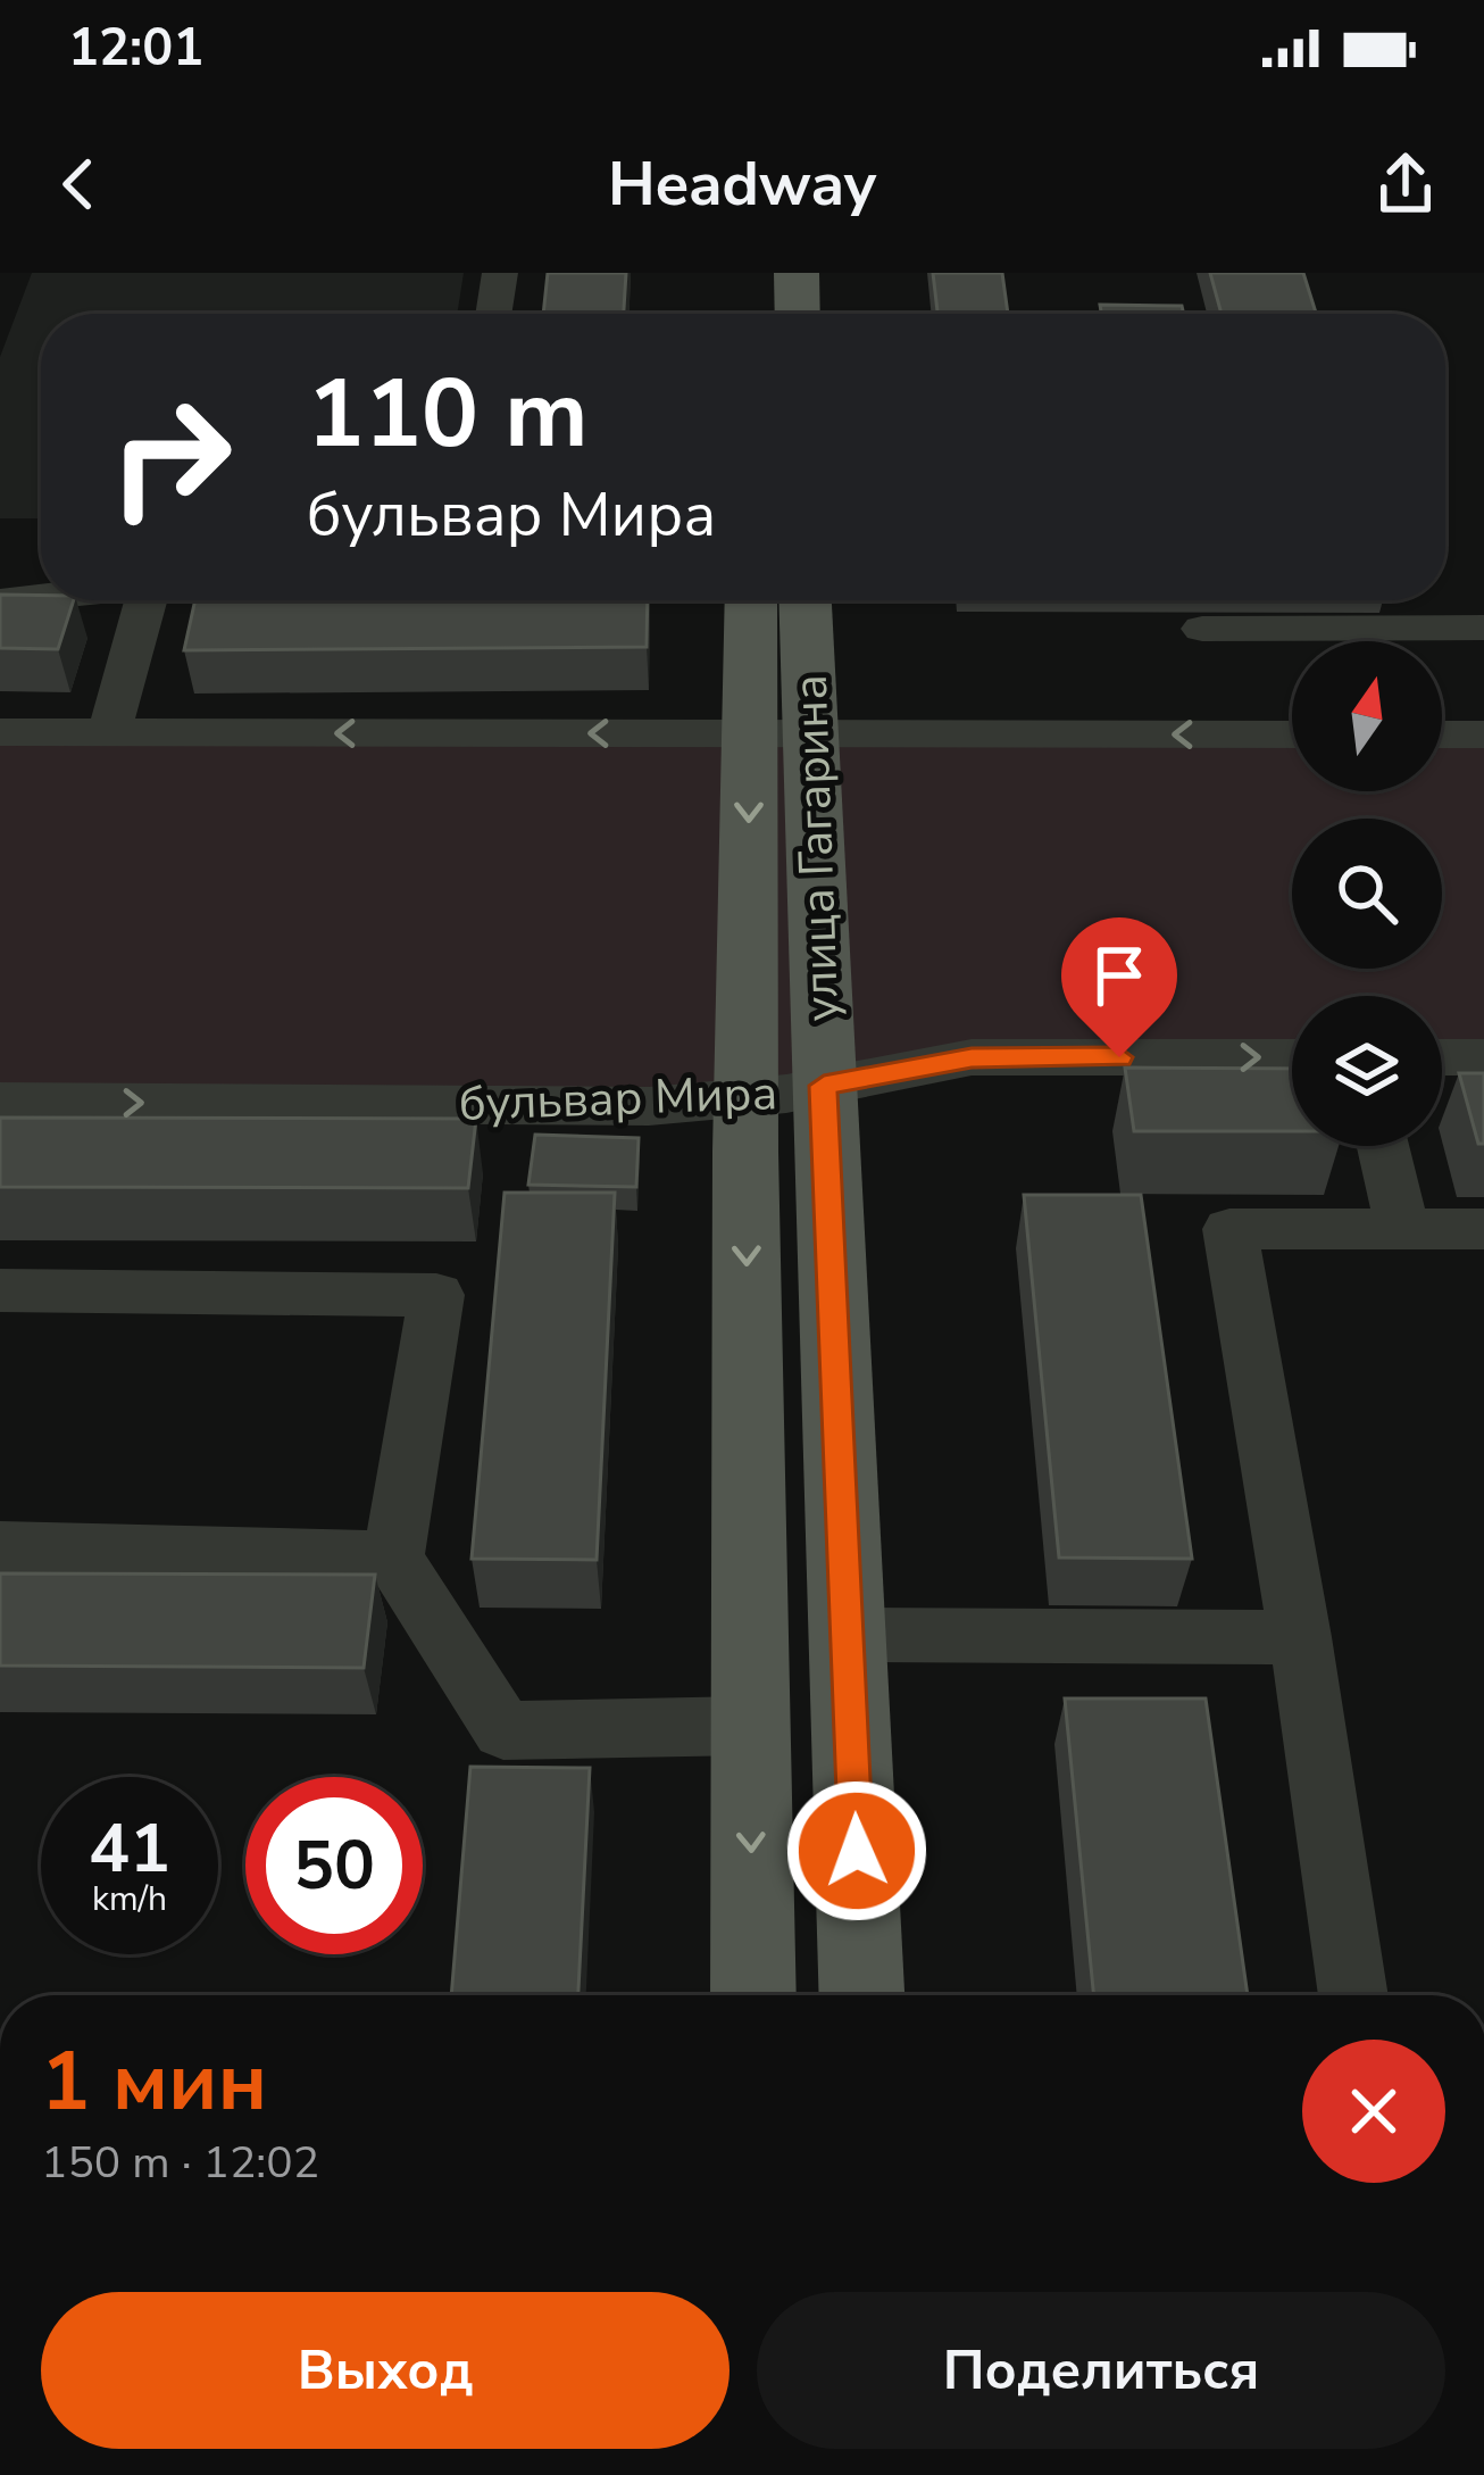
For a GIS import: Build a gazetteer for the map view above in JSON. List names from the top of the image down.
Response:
{
  "streets": {
    "main road": ["улица Гагарина"],
    "street": ["бульвар Мира"]
  },
  "crossings": [
    ["улица Гагарина", "бульвар Мира"]
  ],
  "north": "top",
  "page": {
    "status": "12:01",
    "header": "Headway",
    "turn": ["110 m", "бульвар Мира"],
    "speed": "41 km/h",
    "limit": "50",
    "heading": ["1 мин", "150 m · 12:02"],
    "buttons": ["Выход", "Поделиться"]
  }
}
